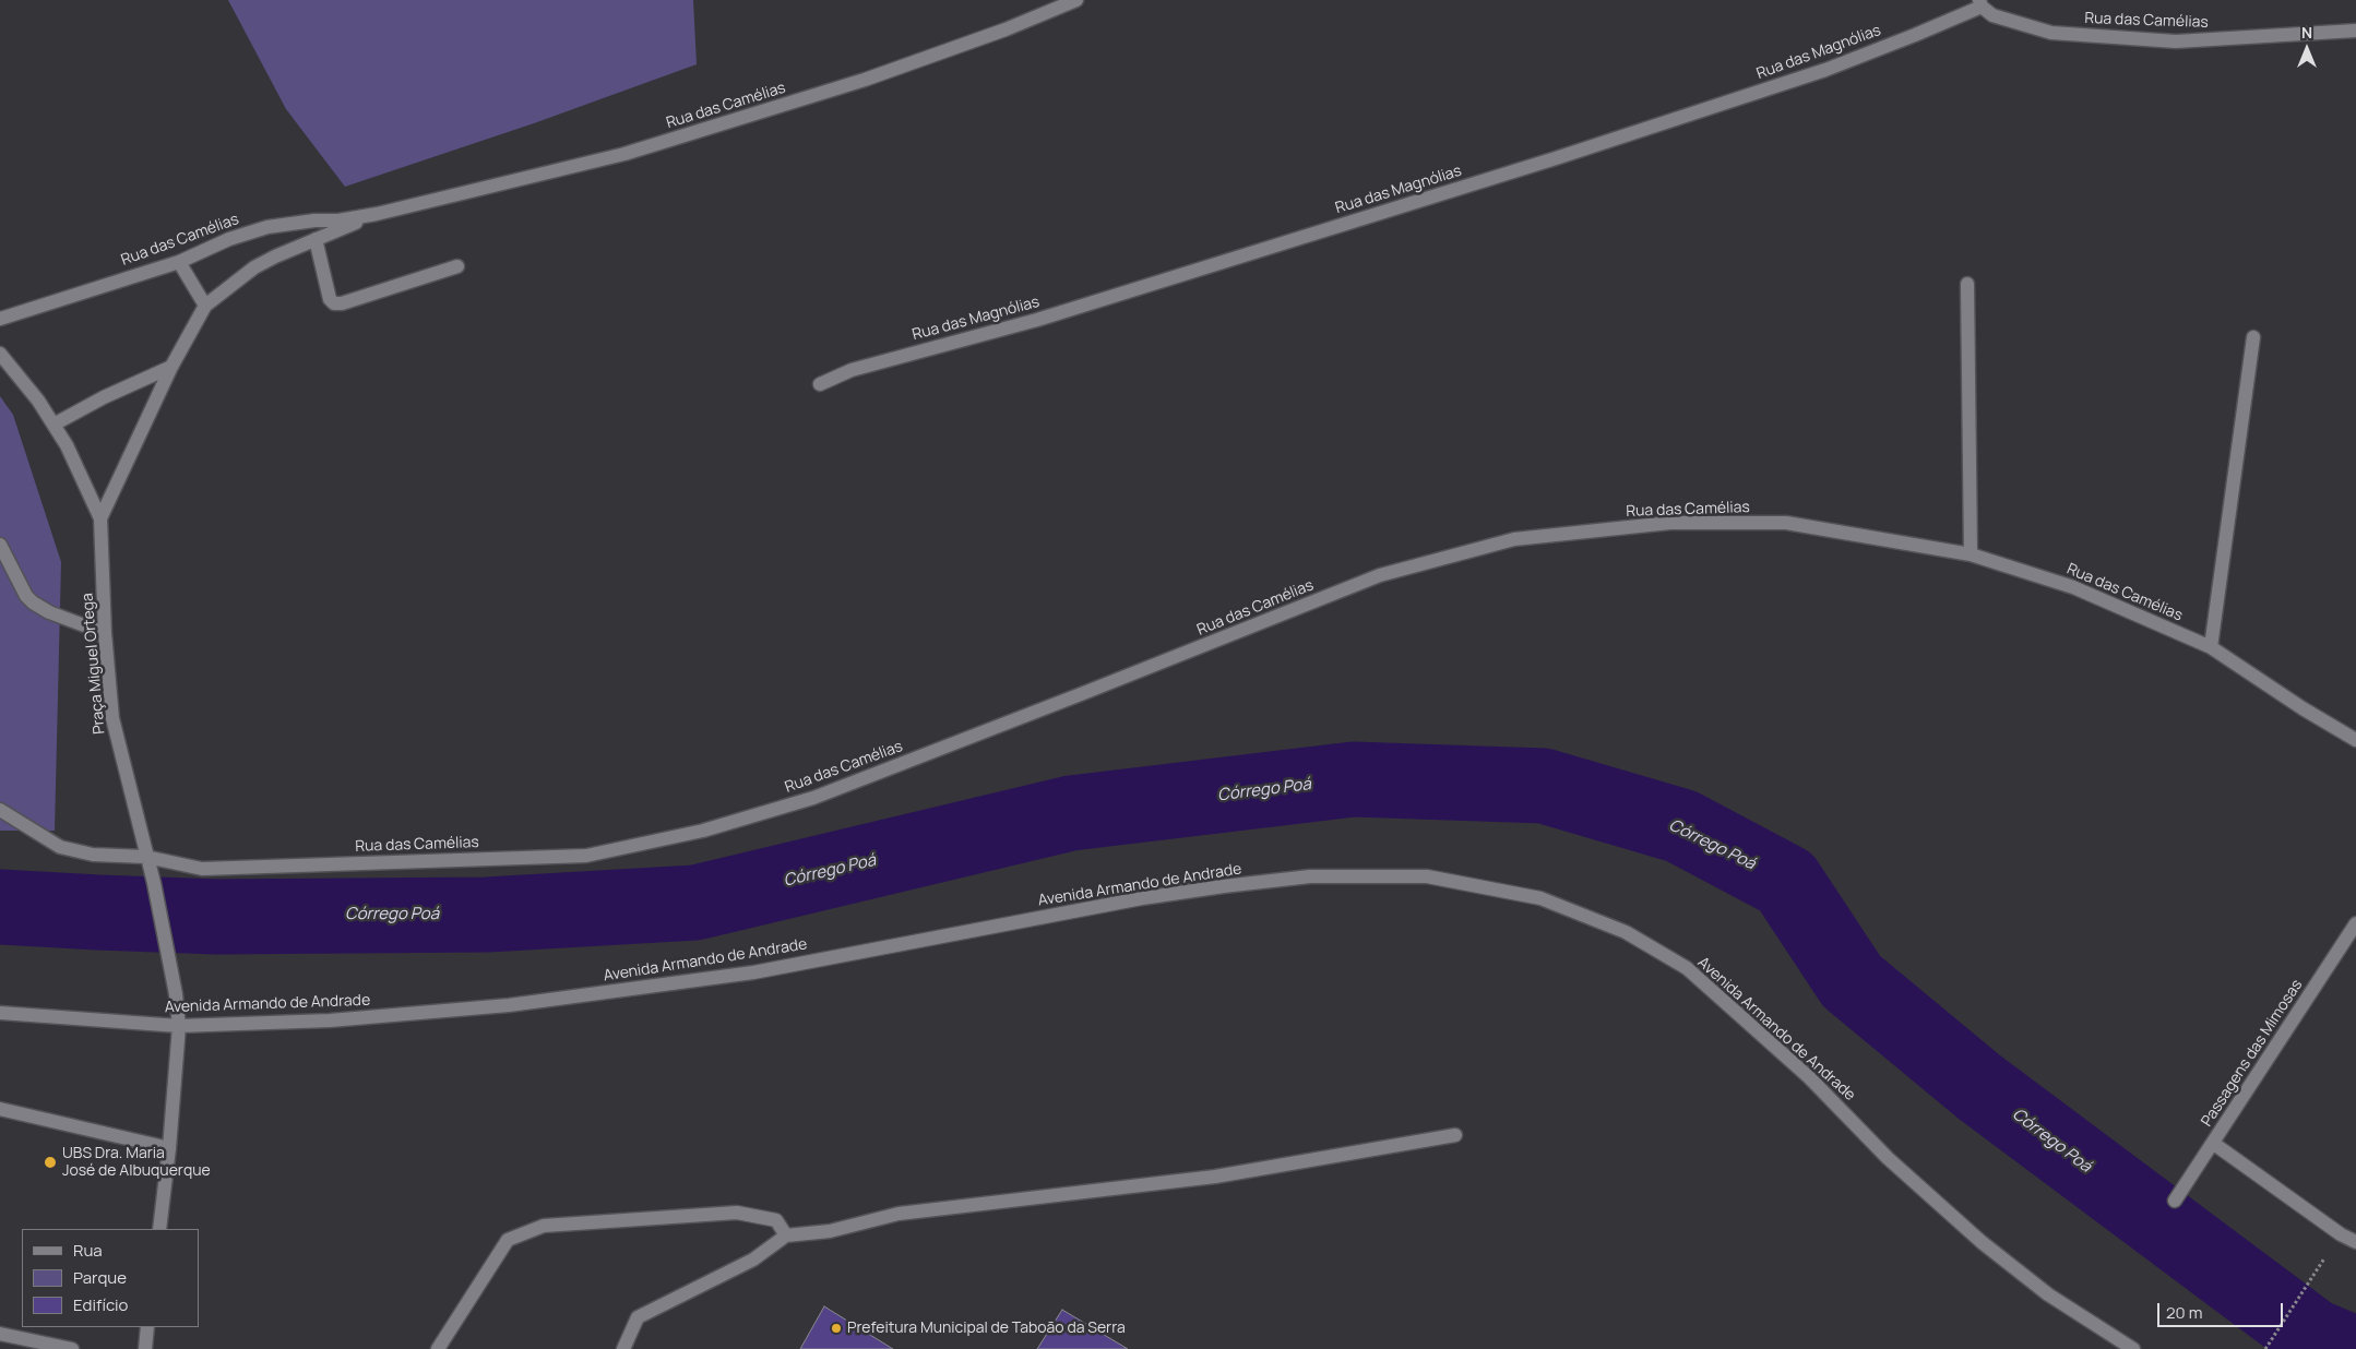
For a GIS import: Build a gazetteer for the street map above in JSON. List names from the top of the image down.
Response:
{
  "streets": {
    "street": [
      "Rua das Camélias",
      "Rua das Magnólias",
      "Praça Miguel Ortega",
      "Avenida Armando de Andrade",
      "Passagens das Mimosas"
    ]
  },
  "crossings": [
    ["Rua das Camélias", "Rua das Magnólias"],
    ["Rua das Camélias", "Praça Miguel Ortega"],
    ["Praça Miguel Ortega", "Avenida Armando de Andrade"]
  ],
  "water": ["Córrego Poá"],
  "places": ["UBS Dra. Maria José de Albuquerque", "Prefeitura Municipal de Taboão da Serra"],
  "legend": ["Rua", "Parque", "Edifício"],
  "scale_bar": "20 m",
  "north": "top"
}
